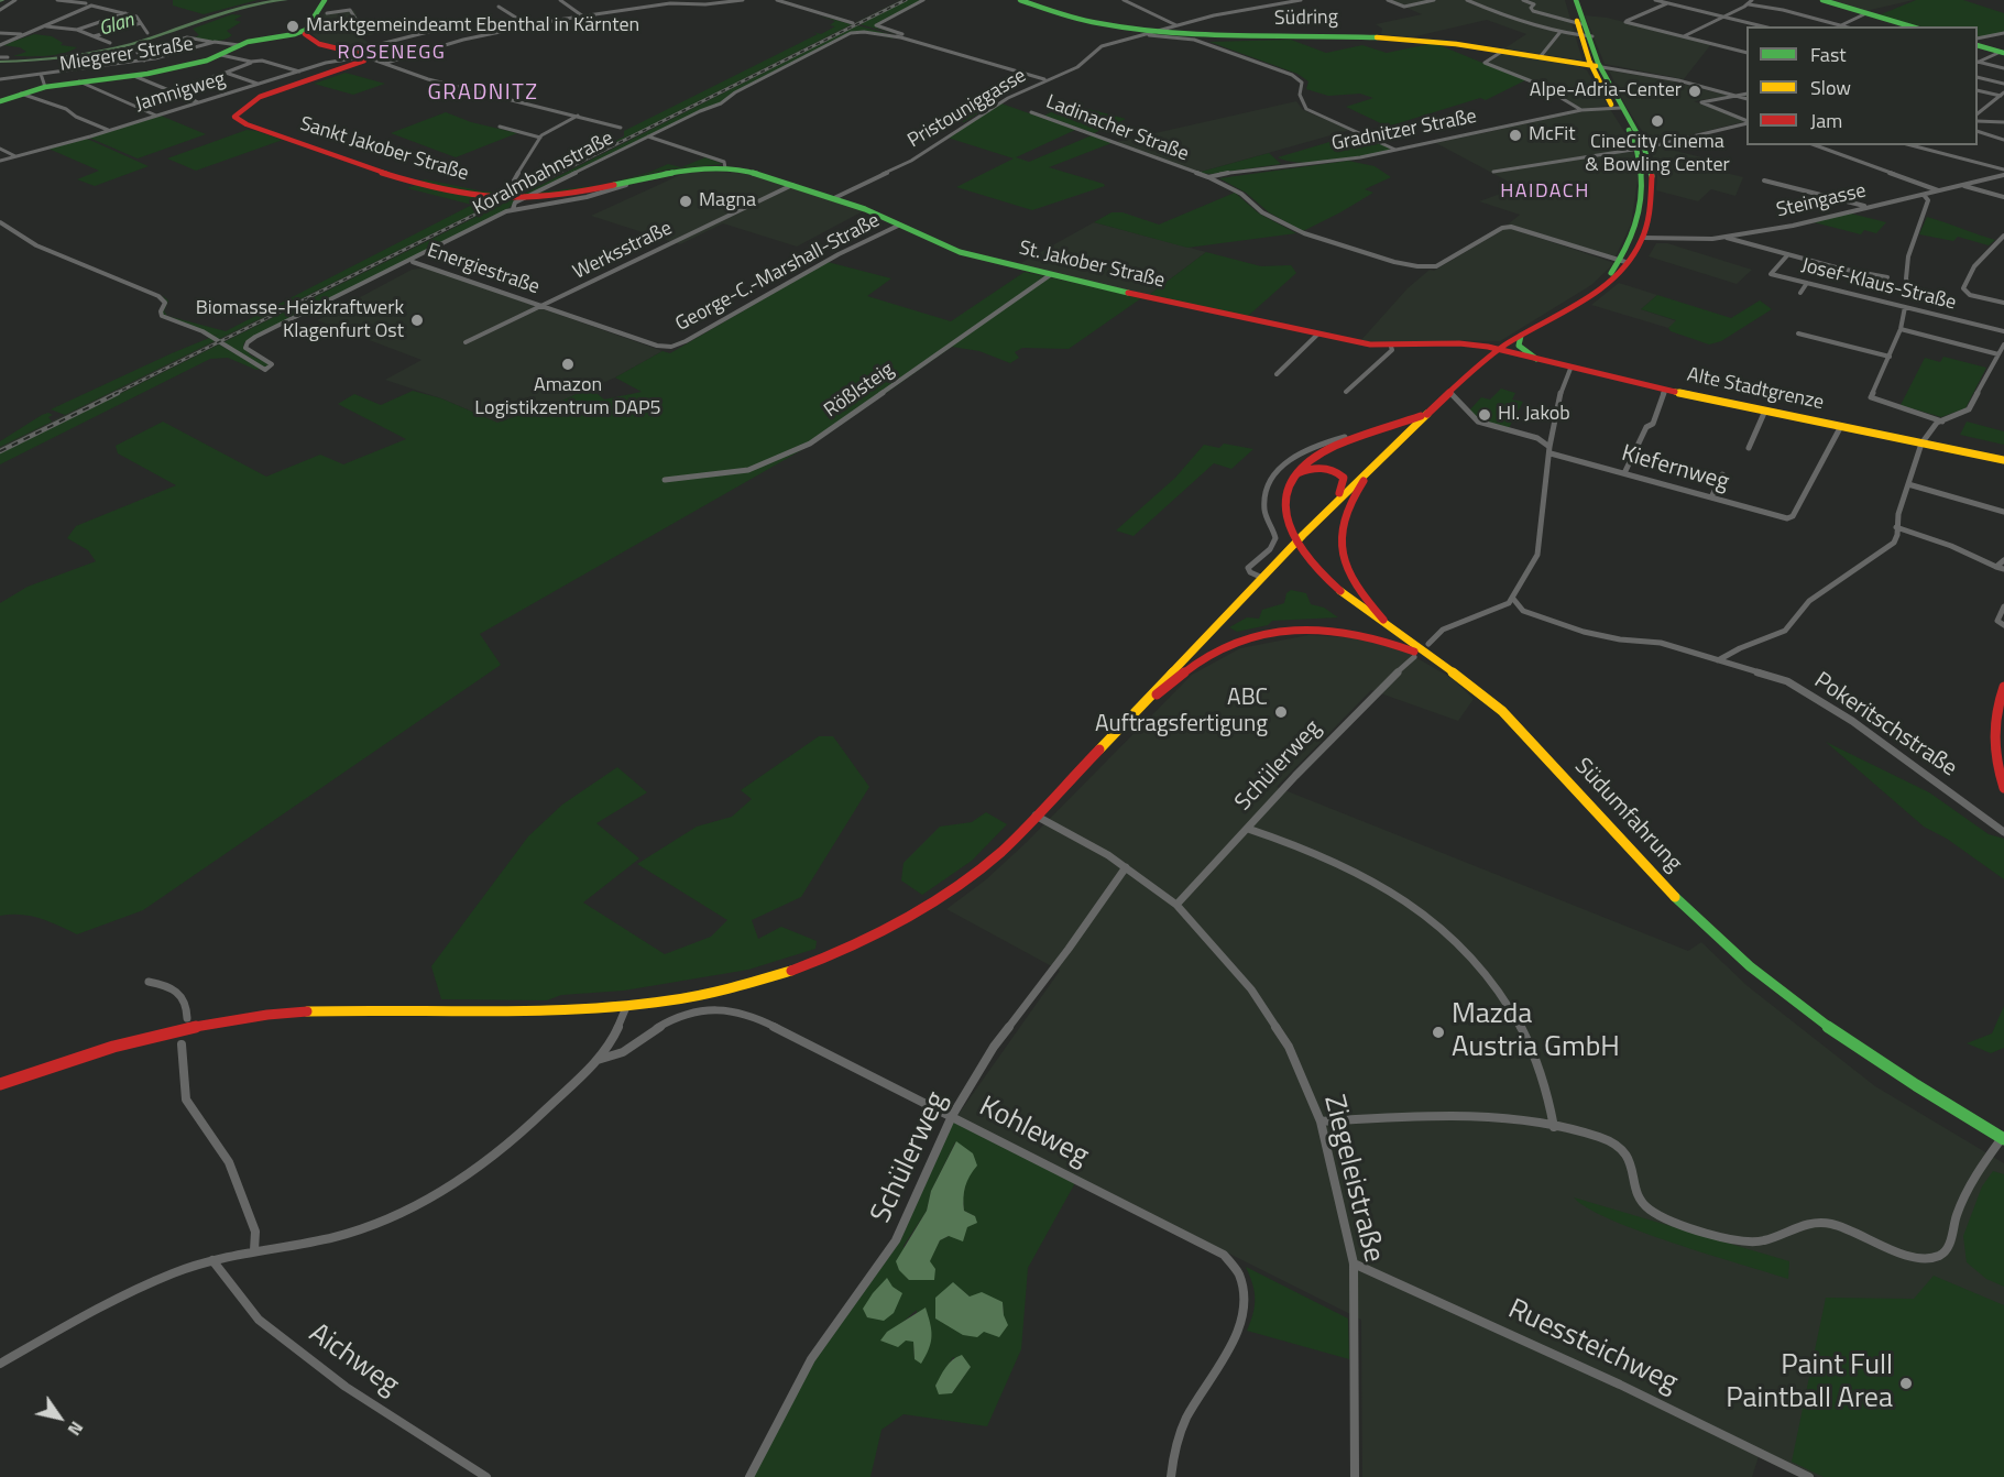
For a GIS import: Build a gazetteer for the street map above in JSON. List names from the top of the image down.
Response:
{
  "streets": {
    "main road": [
      "Südring",
      "Miegerer Straße",
      "Sankt Jakober Straße",
      "St. Jakober Straße",
      "Alte Stadtgrenze",
      "Südumfahrung"
    ],
    "street": [
      "Jamnigweg",
      "Pristouniggasse",
      "Ladinacher Straße",
      "Gradnitzer Straße",
      "Koralmbahnstraße",
      "Steingasse",
      "Werksstraße",
      "Energiestraße",
      "George-C.-Marshall-Straße",
      "Josef-Klaus-Straße",
      "Rößlsteig",
      "Kiefernweg",
      "Pokeritschstraße",
      "Schülerweg",
      "Kohleweg",
      "Ziegeleistraße",
      "Ruessteichweg",
      "Aichweg"
    ]
  },
  "crossings": [
    ["Südring", "Pristouniggasse"],
    ["Jamnigweg", "Sankt Jakober Straße"],
    ["Pristouniggasse", "St. Jakober Straße"],
    ["Ladinacher Straße", "Gradnitzer Straße"],
    ["Sankt Jakober Straße", "St. Jakober Straße"],
    ["Werksstraße", "St. Jakober Straße"],
    ["Werksstraße", "Energiestraße"],
    ["St. Jakober Straße", "George-C.-Marshall-Straße"],
    ["St. Jakober Straße", "Alte Stadtgrenze"],
    ["St. Jakober Straße", "Rößlsteig"],
    ["Energiestraße", "George-C.-Marshall-Straße"],
    ["Alte Stadtgrenze", "Kiefernweg"],
    ["Schülerweg", "Kohleweg"],
    ["Schülerweg", "Ziegeleistraße"],
    ["Ziegeleistraße", "Ruessteichweg"]
  ],
  "districts": ["ROSENEGG", "GRADNITZ", "HAIDACH"],
  "water": ["Glan"],
  "places": [
    "Marktgemeindeamt Ebenthal in Kärnten",
    "Alpe-Adria-Center",
    "CineCity Cinema & Bowling Center",
    "McFit",
    "Magna",
    "Biomasse-Heizkraftwerk Klagenfurt Ost",
    "Amazon Logistikzentrum DAP5",
    "Hl. Jakob",
    "ABC Auftragsfertigung",
    "Mazda Austria GmbH",
    "Paint Full Paintball Area"
  ],
  "legend": ["Fast", "Slow", "Jam"],
  "north": "bottom right"
}
